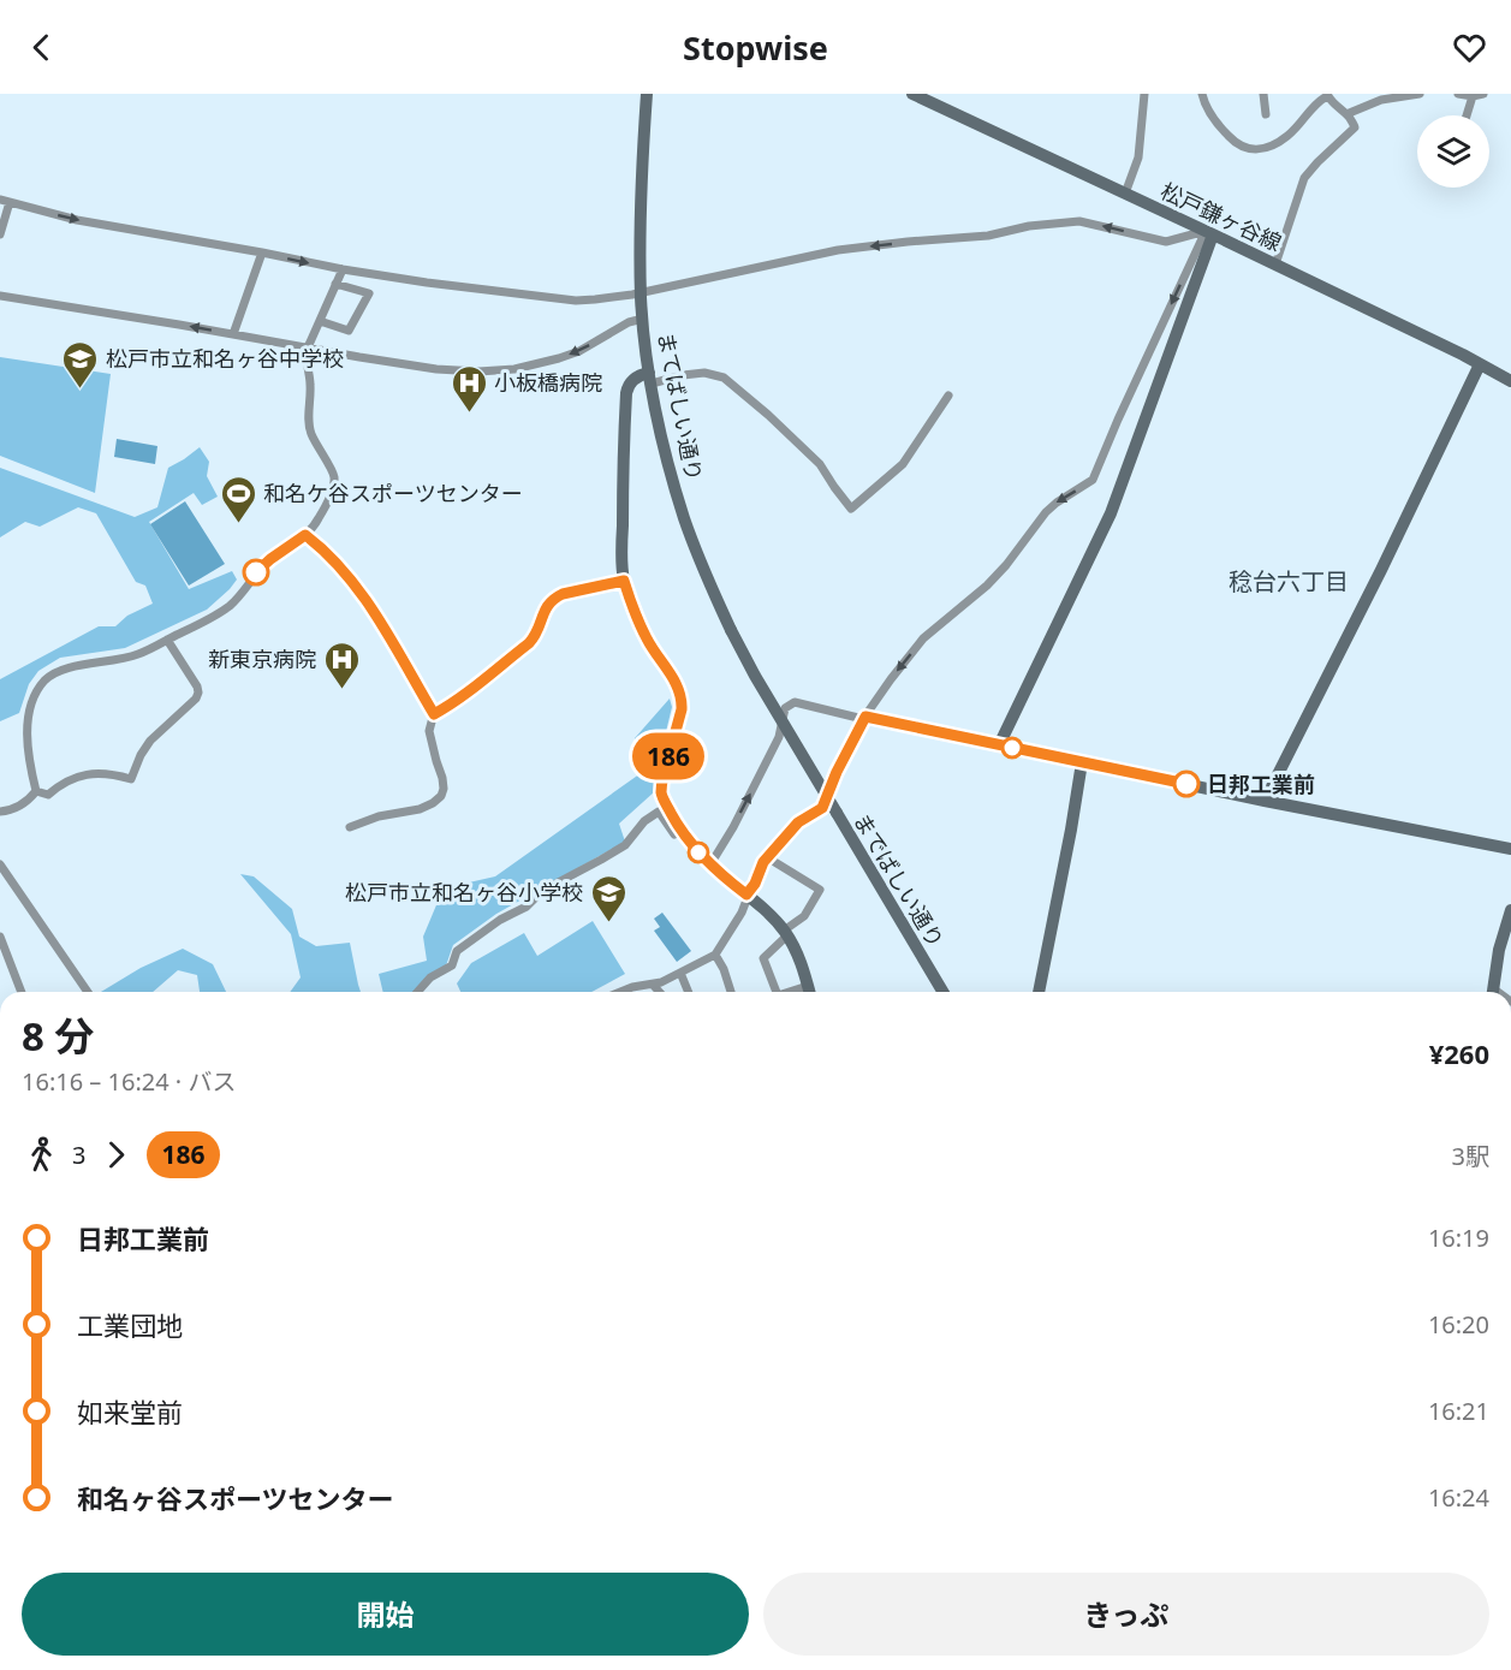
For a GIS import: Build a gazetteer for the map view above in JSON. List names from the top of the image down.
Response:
{
  "streets": {
    "street": ["松戸鎌ヶ谷線", "まてばしい通り", "までばしい通り"]
  },
  "crossings": [
    ["まてばしい通り", "までばしい通り"]
  ],
  "districts": ["稔台六丁目"],
  "places": {
    "school or university": ["松戸市立和名ヶ谷中学校", "松戸市立和名ヶ谷小学校"],
    "hospital": ["小板橋病院", "新東京病院"],
    "sports": ["和名ケ谷スポーツセンター"],
    "other": ["日邦工業前"]
  },
  "lines": ["bus line 186"],
  "page": {
    "header": "Stopwise",
    "on_map": "186",
    "heading": ["8 分", "16:16 – 16:24 · バス", "¥260"],
    "legs": ["3", "186", "3駅"],
    "list": [
      {
        "name": "日邦工業前",
        "value": "16:19"
      },
      {
        "name": "工業団地",
        "value": "16:20"
      },
      {
        "name": "如来堂前",
        "value": "16:21"
      },
      {
        "name": "和名ヶ谷スポーツセンター",
        "value": "16:24"
      }
    ],
    "buttons": ["開始", "きっぷ"]
  }
}
